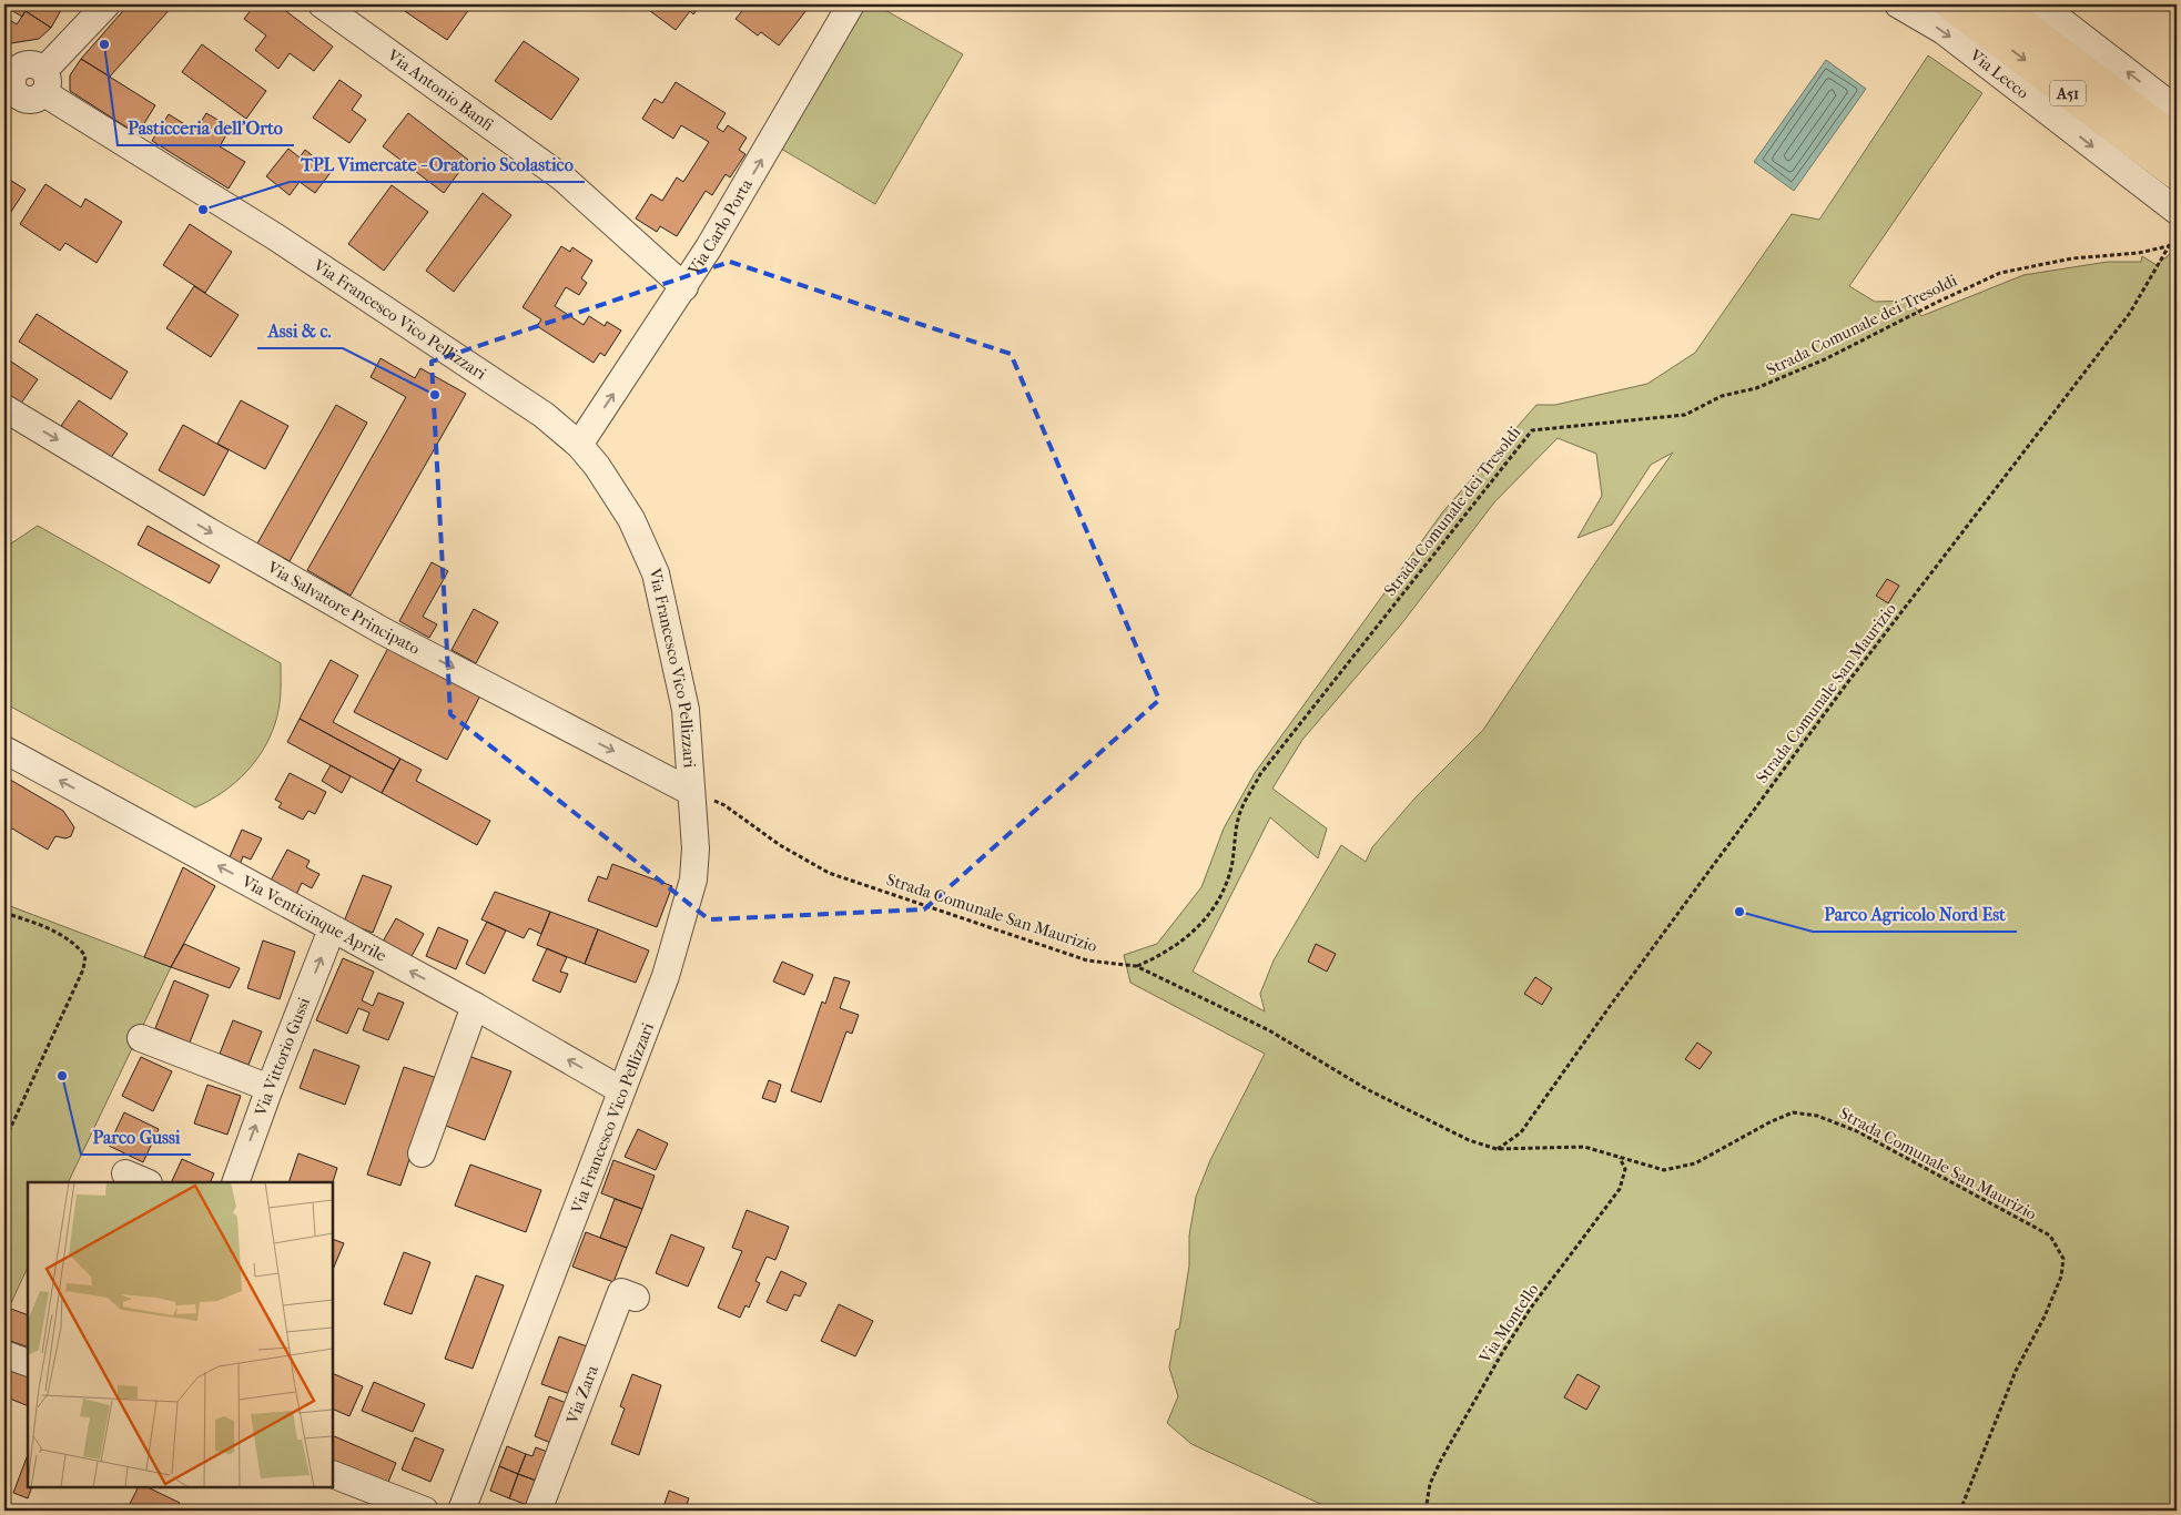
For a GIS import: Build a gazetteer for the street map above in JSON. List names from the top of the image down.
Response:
{
  "streets": {
    "highway": ["A51"],
    "street": [
      "Via Lecco",
      "Via Antonio Banfi",
      "Via Carlo Porta",
      "Via Francesco Vico Pellizzari",
      "Via Salvatore Principato",
      "Via Venticinque Aprile",
      "Via Vittorio Gussi",
      "Via Zara"
    ],
    "path": ["Strada Comunale dei Tresoldi", "Strada Comunale San Maurizio", "Via Montello"]
  },
  "crossings": [
    ["Via Antonio Banfi", "Via Carlo Porta"],
    ["Via Carlo Porta", "Via Francesco Vico Pellizzari"],
    ["Via Francesco Vico Pellizzari", "Via Salvatore Principato"],
    ["Via Francesco Vico Pellizzari", "Strada Comunale San Maurizio"],
    ["Via Francesco Vico Pellizzari", "Via Venticinque Aprile"],
    ["Strada Comunale dei Tresoldi", "Strada Comunale San Maurizio"],
    ["Via Salvatore Principato", "Strada Comunale San Maurizio"],
    ["Strada Comunale San Maurizio", "Via Montello"],
    ["Via Venticinque Aprile", "Via Vittorio Gussi"]
  ],
  "one_way": ["Via Carlo Porta", "Via Salvatore Principato", "Via Venticinque Aprile"],
  "places": [
    "Pasticceria dell'Orto",
    "TPL Vimercate - Oratorio Scolastico",
    "Assi & c.",
    "Parco Agricolo Nord Est",
    "Parco Gussi"
  ]
}
